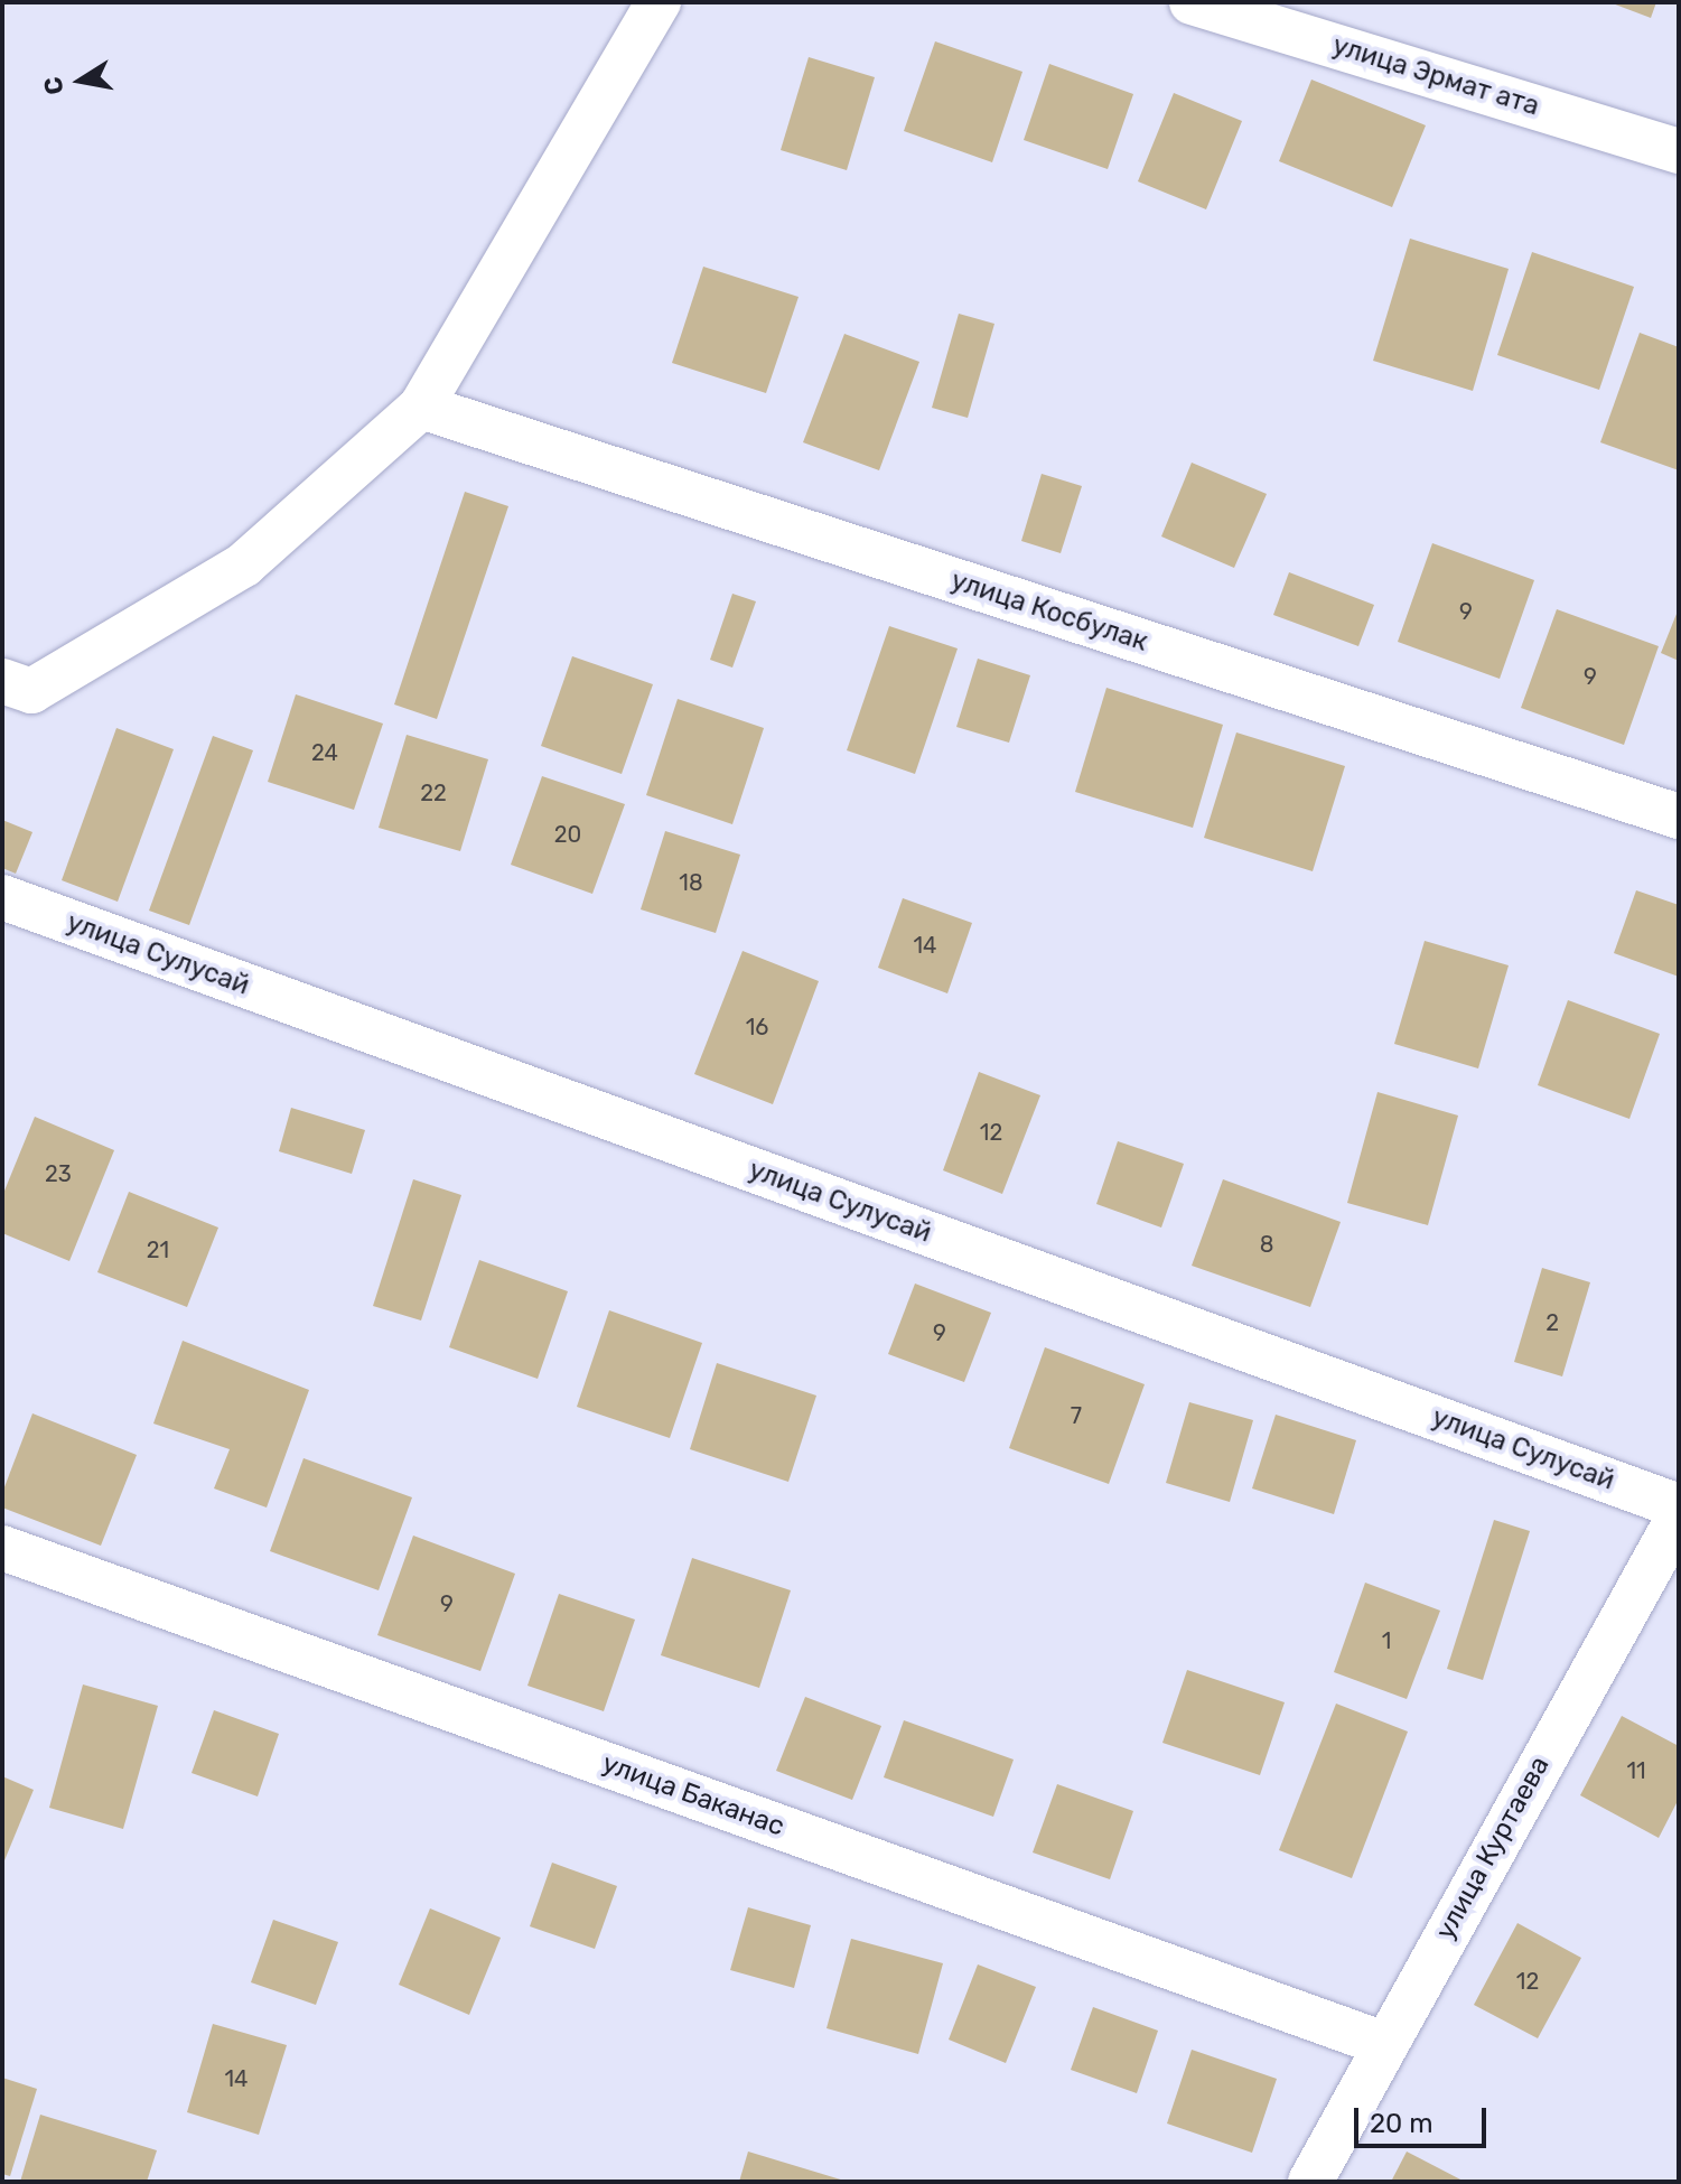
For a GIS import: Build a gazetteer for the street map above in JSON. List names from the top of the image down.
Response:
{
  "streets": {
    "street": [
      "улица Эрмат ата",
      "улица Косбулак",
      "улица Сулусай",
      "улица Баканас",
      "улица Куртаева"
    ]
  },
  "crossings": [
    ["улица Баканас", "улица Куртаева"]
  ],
  "house_numbers": [
    "9",
    "9",
    "24",
    "22",
    "20",
    "18",
    "14",
    "16",
    "12",
    "23",
    "8",
    "21",
    "2",
    "9",
    "7",
    "9",
    "1",
    "11",
    "12",
    "14"
  ],
  "scale_bar": "20 m",
  "north": "left"
}
